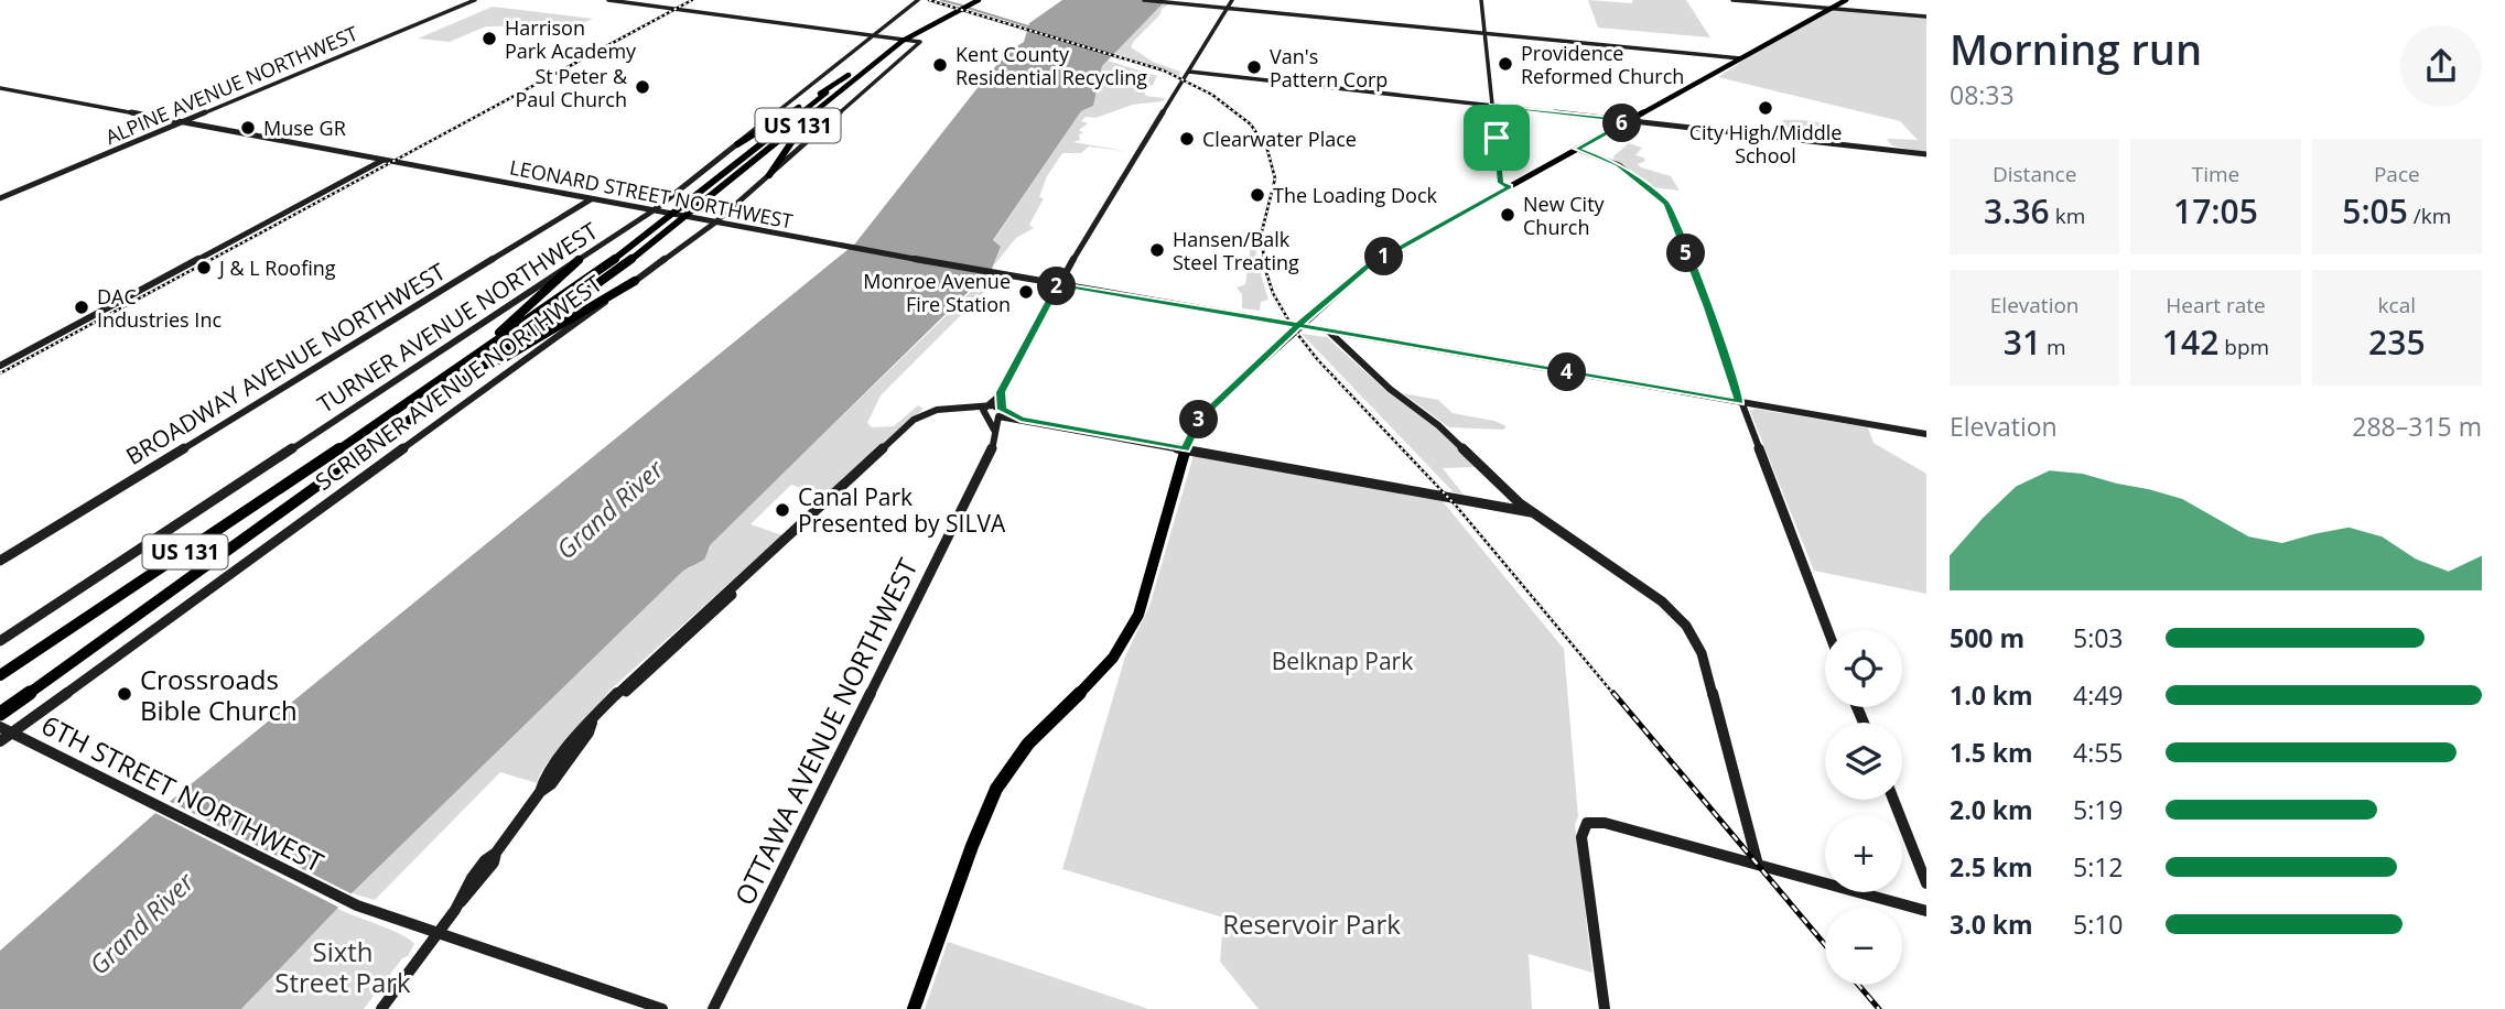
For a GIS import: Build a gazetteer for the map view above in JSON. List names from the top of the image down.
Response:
{
  "streets": {
    "highway": ["US 131"],
    "street": [
      "ALPINE AVENUE NORTHWEST",
      "LEONARD STREET NORTHWEST",
      "TURNER AVENUE NORTHWEST",
      "BROADWAY AVENUE NORTHWEST",
      "SCRIBNER AVENUE NORTHWEST",
      "OTTAWA AVENUE NORTHWEST",
      "6TH STREET NORTHWEST"
    ]
  },
  "crossings": [
    ["ALPINE AVENUE NORTHWEST", "LEONARD STREET NORTHWEST"],
    ["US 131", "SCRIBNER AVENUE NORTHWEST"],
    ["LEONARD STREET NORTHWEST", "TURNER AVENUE NORTHWEST"],
    ["LEONARD STREET NORTHWEST", "BROADWAY AVENUE NORTHWEST"],
    ["LEONARD STREET NORTHWEST", "SCRIBNER AVENUE NORTHWEST"],
    ["SCRIBNER AVENUE NORTHWEST", "6TH STREET NORTHWEST"]
  ],
  "water": ["Grand River"],
  "parks": ["Belknap Park", "Reservoir Park", "Sixth Street Park"],
  "places": [
    "Harrison Park Academy",
    "Providence Reformed Church",
    "Kent County Residential Recycling",
    "Van's Pattern Corp",
    "St Peter & Paul Church",
    "City High/Middle School",
    "Muse GR",
    "Clearwater Place",
    "The Loading Dock",
    "New City Church",
    "Hansen/Balk Steel Treating",
    "J & L Roofing",
    "Monroe Avenue Fire Station",
    "DAC Industries Inc",
    "Canal Park Presented by SILVA",
    "Crossroads Bible Church"
  ],
  "page": {
    "heading": ["Morning run", "08:33"],
    "pins": [
      "6",
      "5",
      "1",
      "2",
      "4",
      "3"
    ],
    "stats": [
      ["Distance", "3.36 km"],
      ["Time", "17:05"],
      ["Pace", "5:05 /km"],
      ["Elevation", "31 m"],
      ["Heart rate", "142 bpm"],
      ["kcal", "235"]
    ],
    "chart": ["Elevation", "288–315 m"],
    "list": [
      {
        "name": "500 m",
        "note": "5:03"
      },
      {
        "name": "1.0 km",
        "note": "4:49"
      },
      {
        "name": "1.5 km",
        "note": "4:55"
      },
      {
        "name": "2.0 km",
        "note": "5:19"
      },
      {
        "name": "2.5 km",
        "note": "5:12"
      },
      {
        "name": "3.0 km",
        "note": "5:10"
      }
    ],
    "map_buttons": ["+", "−"]
  }
}
